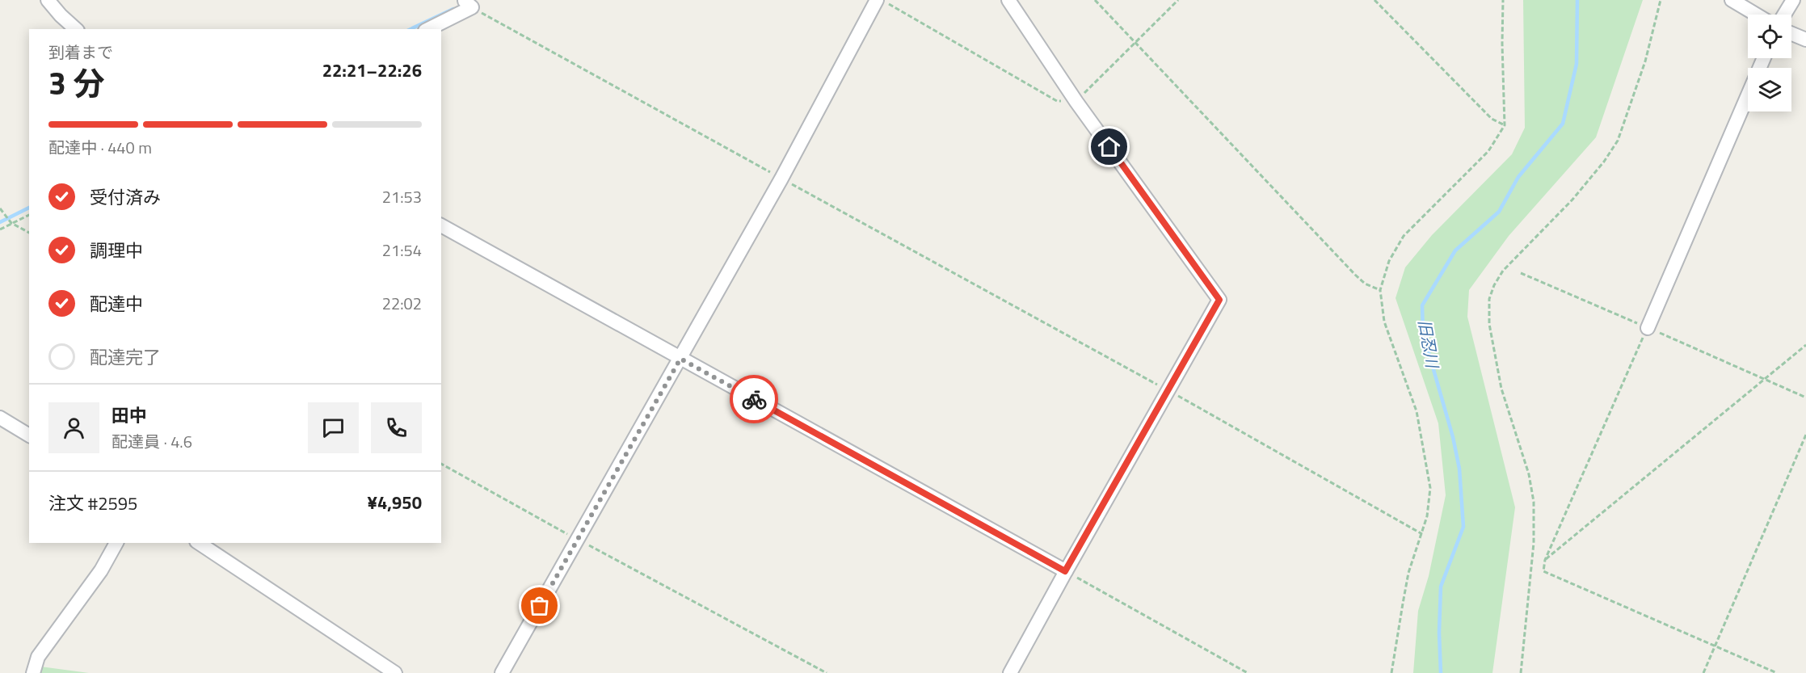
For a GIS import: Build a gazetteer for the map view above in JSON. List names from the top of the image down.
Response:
{
  "water": ["旧忍川"],
  "page": {
    "heading": ["3 分", "到着まで", "22:21–22:26"],
    "panel": [
      "田中",
      "配達員 · 4.6",
      "注文 #2595",
      "¥4,950"
    ],
    "bar": "配達中 · 440 m",
    "list": [
      ["受付済み", "21:53"],
      ["調理中", "21:54"],
      ["配達中", "22:02"],
      "配達完了"
    ]
  }
}
